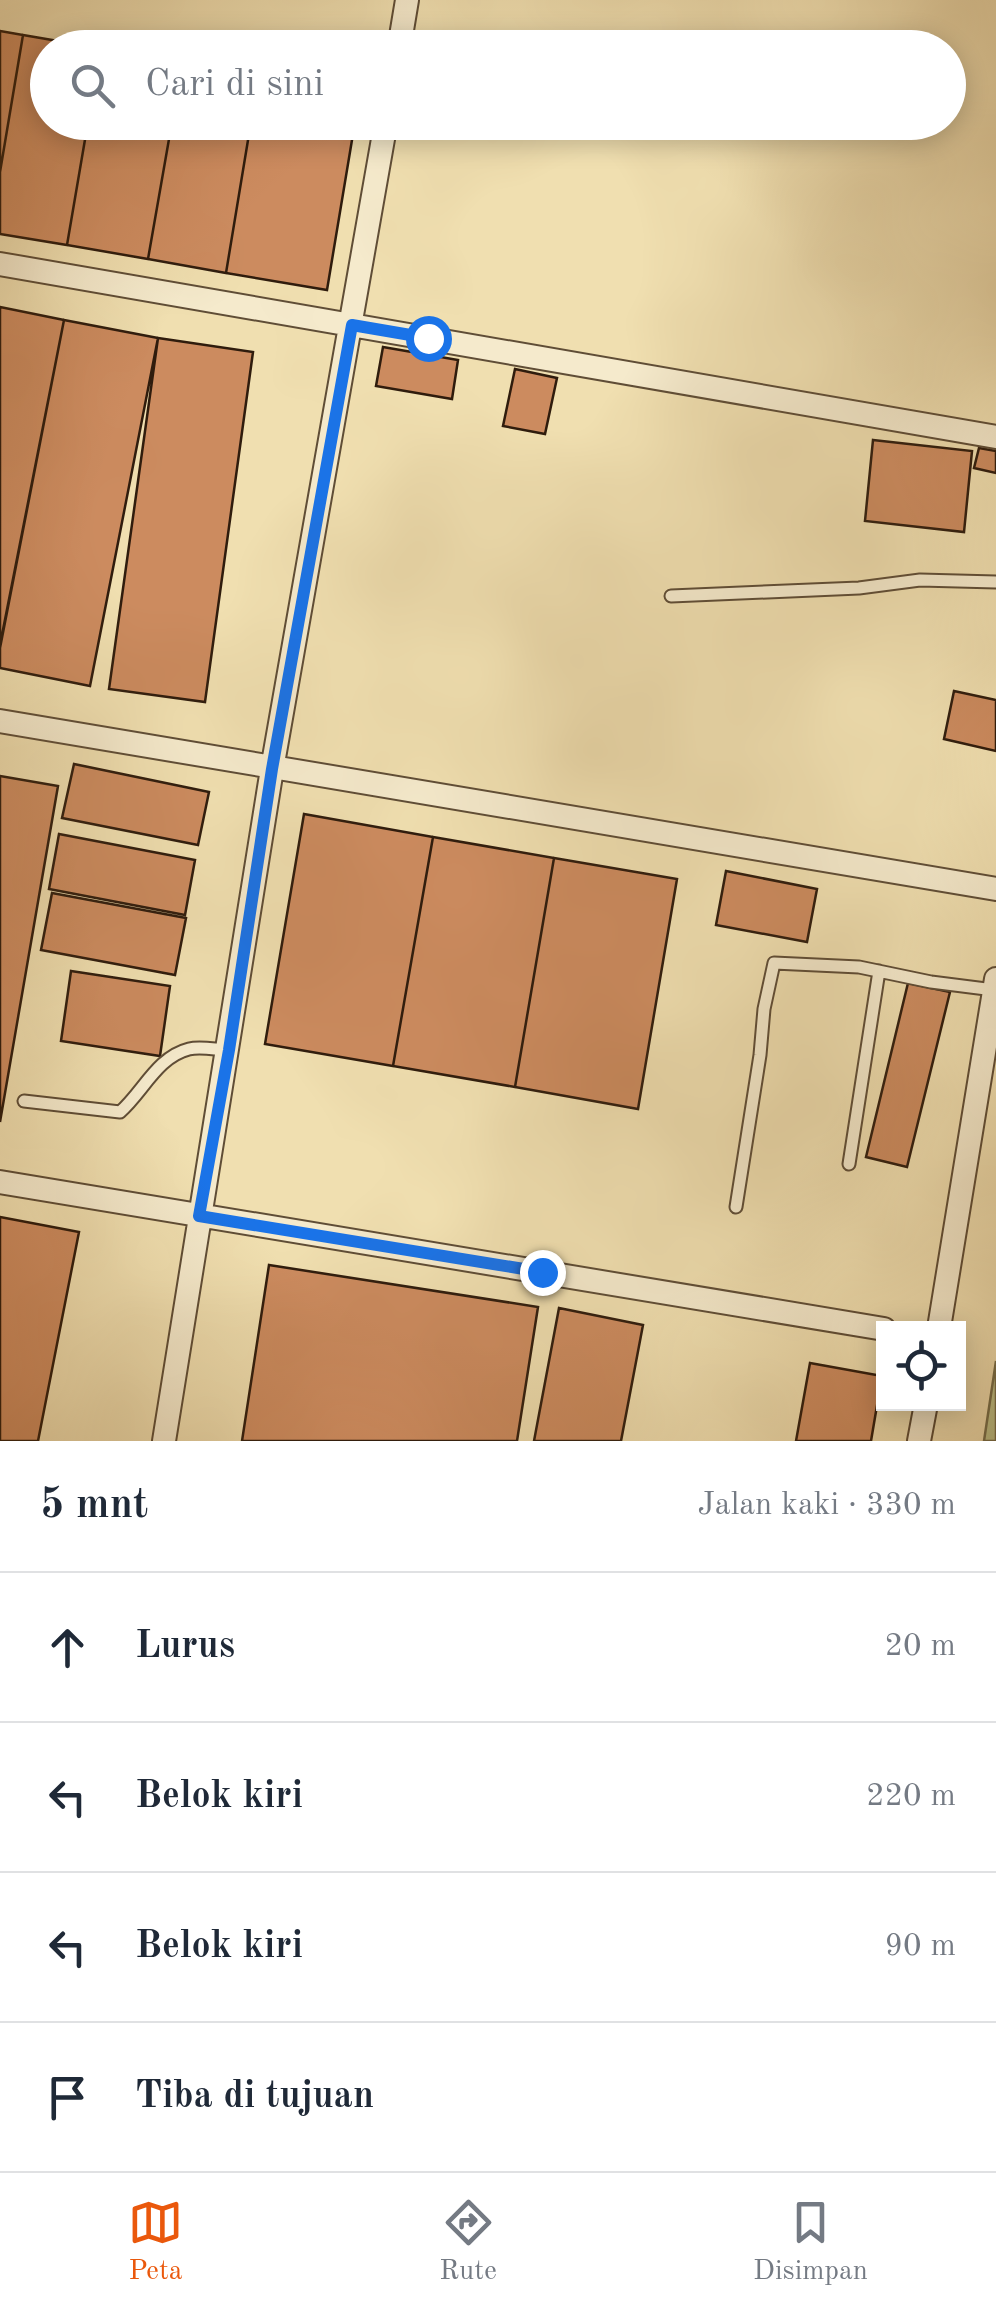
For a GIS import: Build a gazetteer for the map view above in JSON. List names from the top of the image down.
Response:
{
  "page": {
    "search": "Cari di sini",
    "heading": ["5 mnt", "Jalan kaki · 330 m"],
    "list": [
      ["Lurus", "20 m"],
      ["Belok kiri", "220 m"],
      ["Belok kiri", "90 m"],
      "Tiba di tujuan"
    ],
    "nav": ["Peta", "Rute", "Disimpan"]
  }
}
